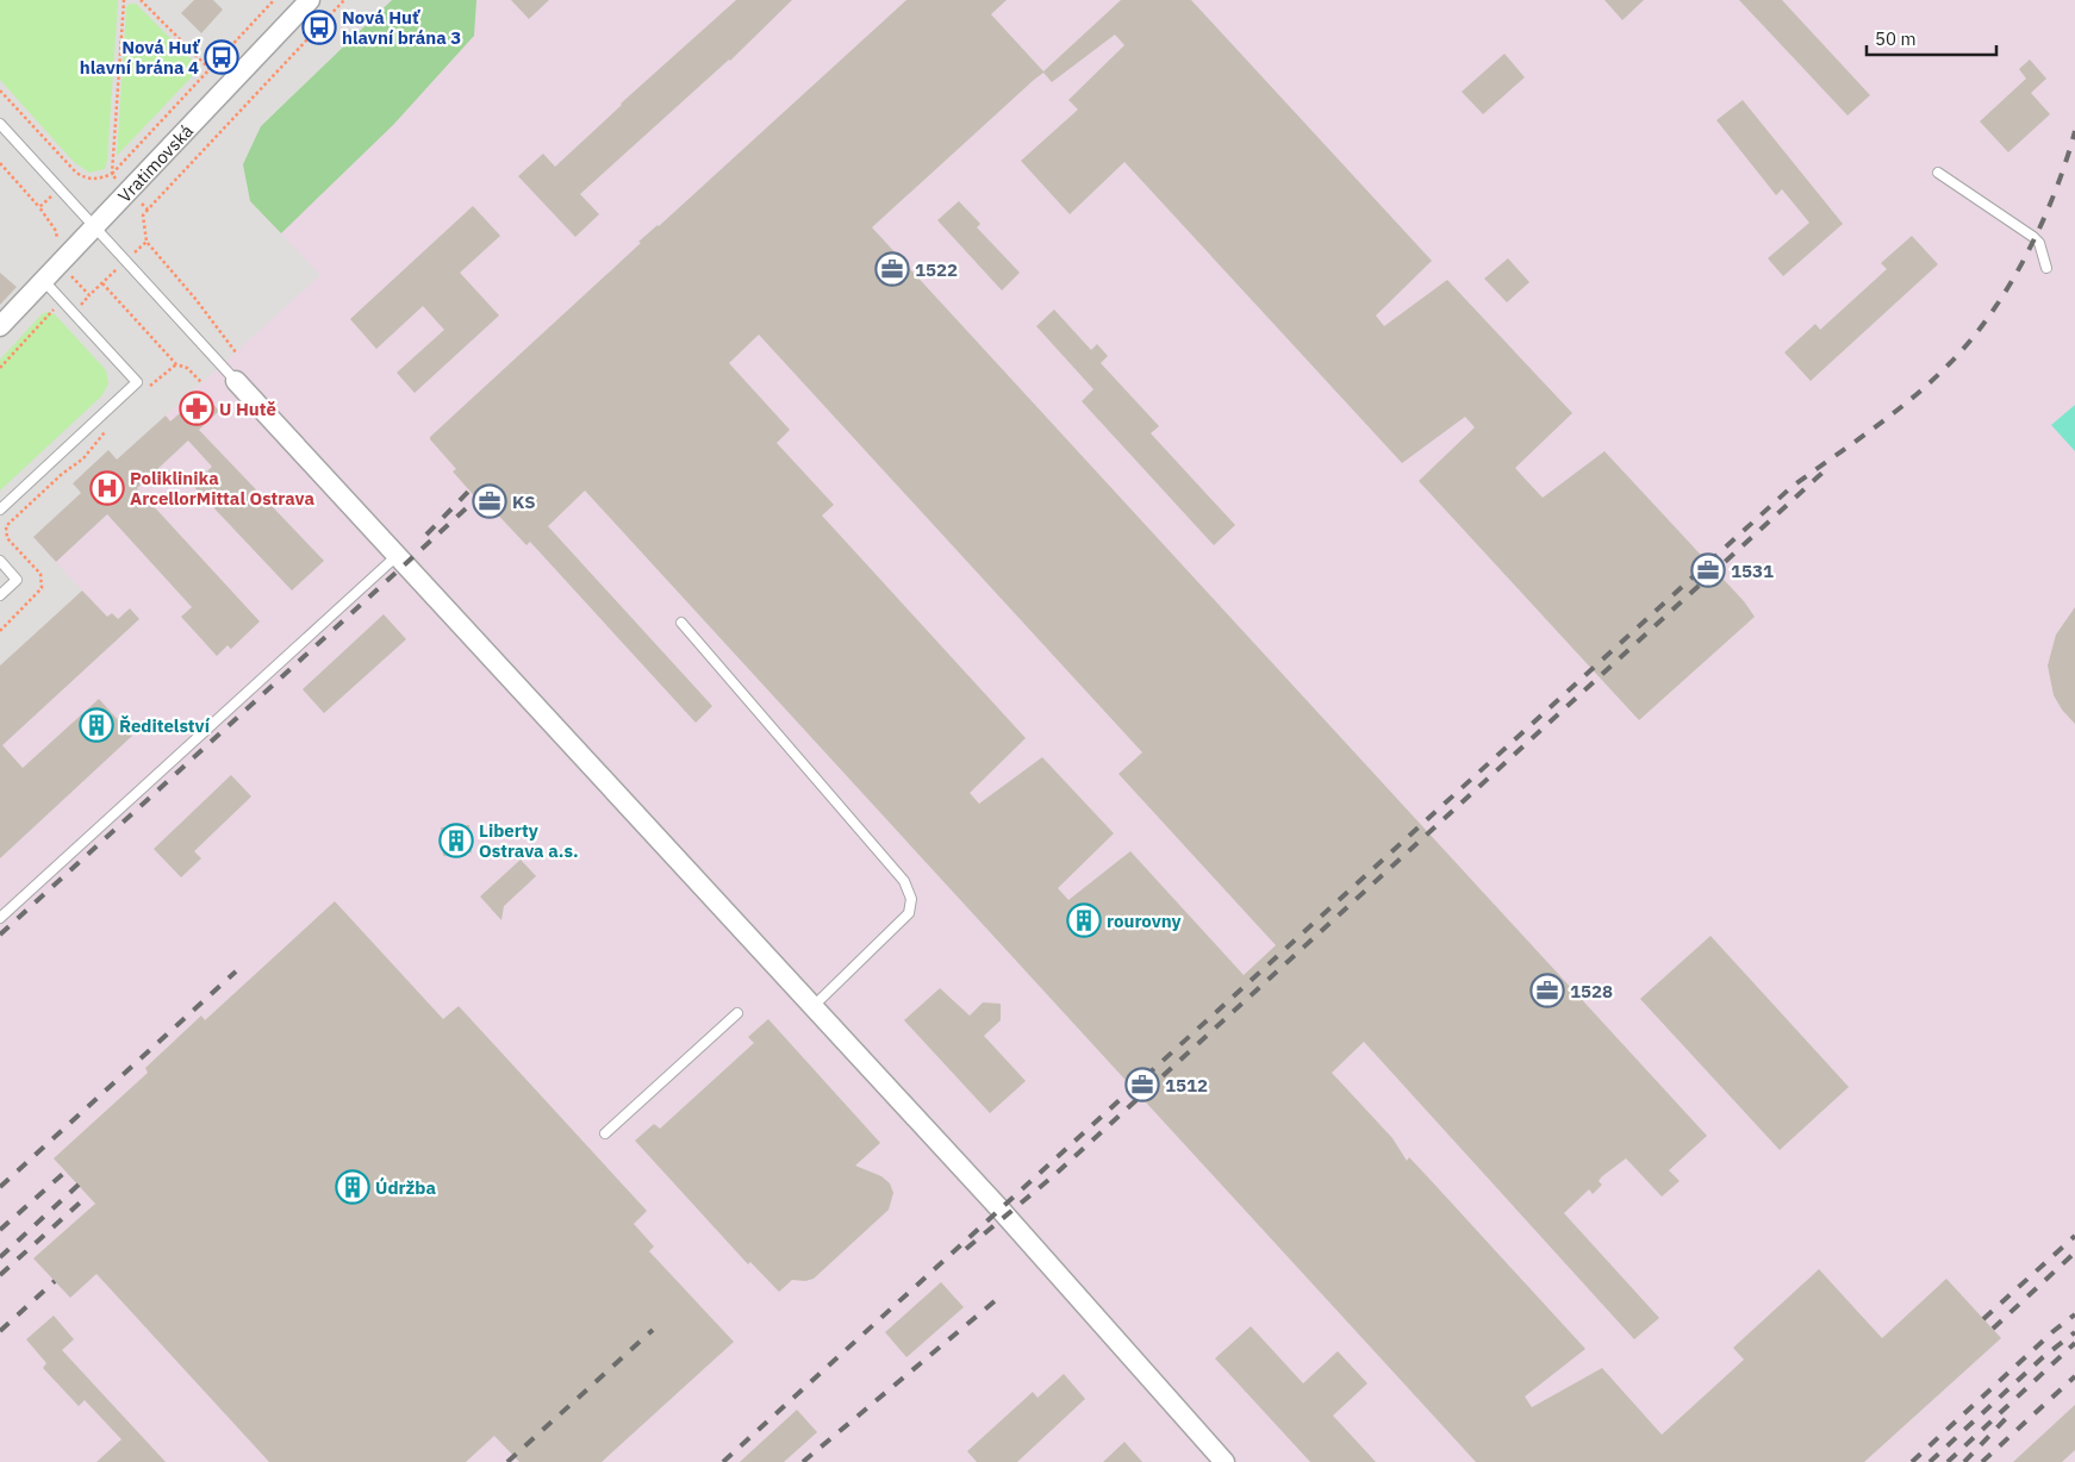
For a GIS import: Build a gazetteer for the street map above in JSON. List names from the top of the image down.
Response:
{
  "streets": {
    "street": ["Vratimovská"]
  },
  "places": {
    "bus stop": ["Nová Huť hlavní brána 3", "Nová Huť hlavní brána 4"],
    "office": [
      "1522",
      "KS",
      "1531",
      "1528",
      "1512"
    ],
    "pharmacy": ["U Hutě"],
    "hospital": ["Poliklinika ArcellorMittal Ostrava"],
    "building": [
      "Ředitelství",
      "Liberty Ostrava a.s.",
      "rourovny",
      "Údržba"
    ]
  },
  "scale_bar": "50 m"
}
